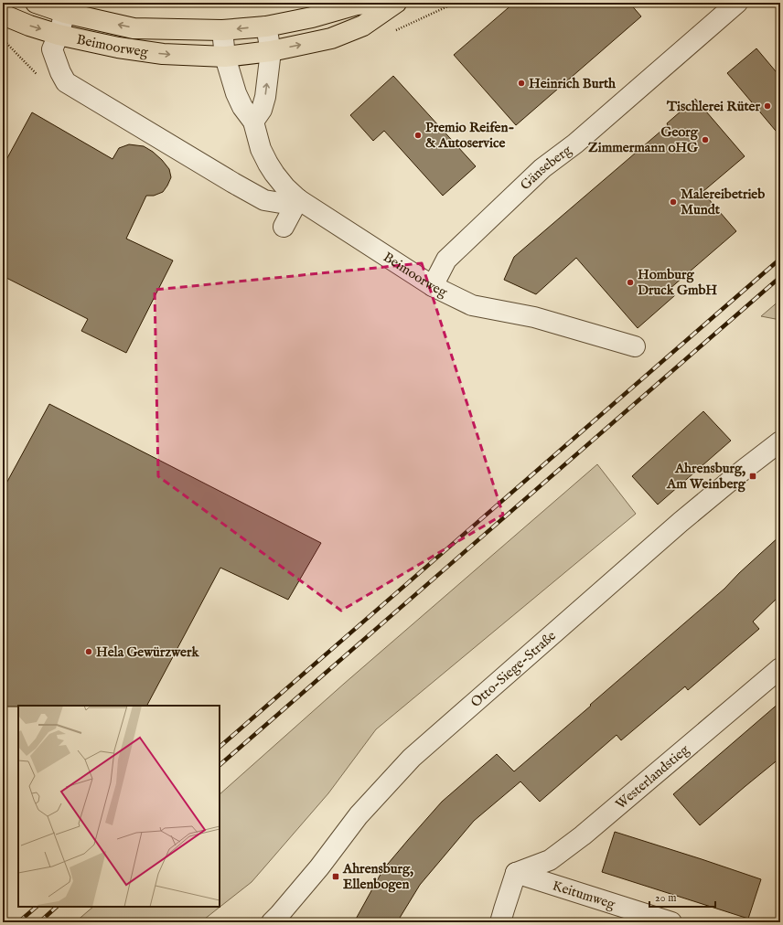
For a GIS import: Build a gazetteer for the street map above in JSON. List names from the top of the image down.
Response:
{
  "streets": {
    "main road": ["Beimoorweg"],
    "street": [
      "Gänseberg",
      "Otto-Siege-Straße",
      "Westerlandstieg",
      "Keitumweg"
    ]
  },
  "crossings": [
    ["Beimoorweg", "Gänseberg"],
    ["Westerlandstieg", "Keitumweg"]
  ],
  "places": {
    "other": [
      "Heinrich Burth",
      "Tischlerei Rüter",
      "Premio Reifen- & Autoservice",
      "Georg Zimmermann oHG",
      "Malereibetrieb Mundt",
      "Homburg Druck GmbH",
      "Hela Gewürzwerk"
    ],
    "transit": ["Ahrensburg, Am Weinberg", "Ahrensburg, Ellenbogen"]
  },
  "scale_bar": "20 m"
}
